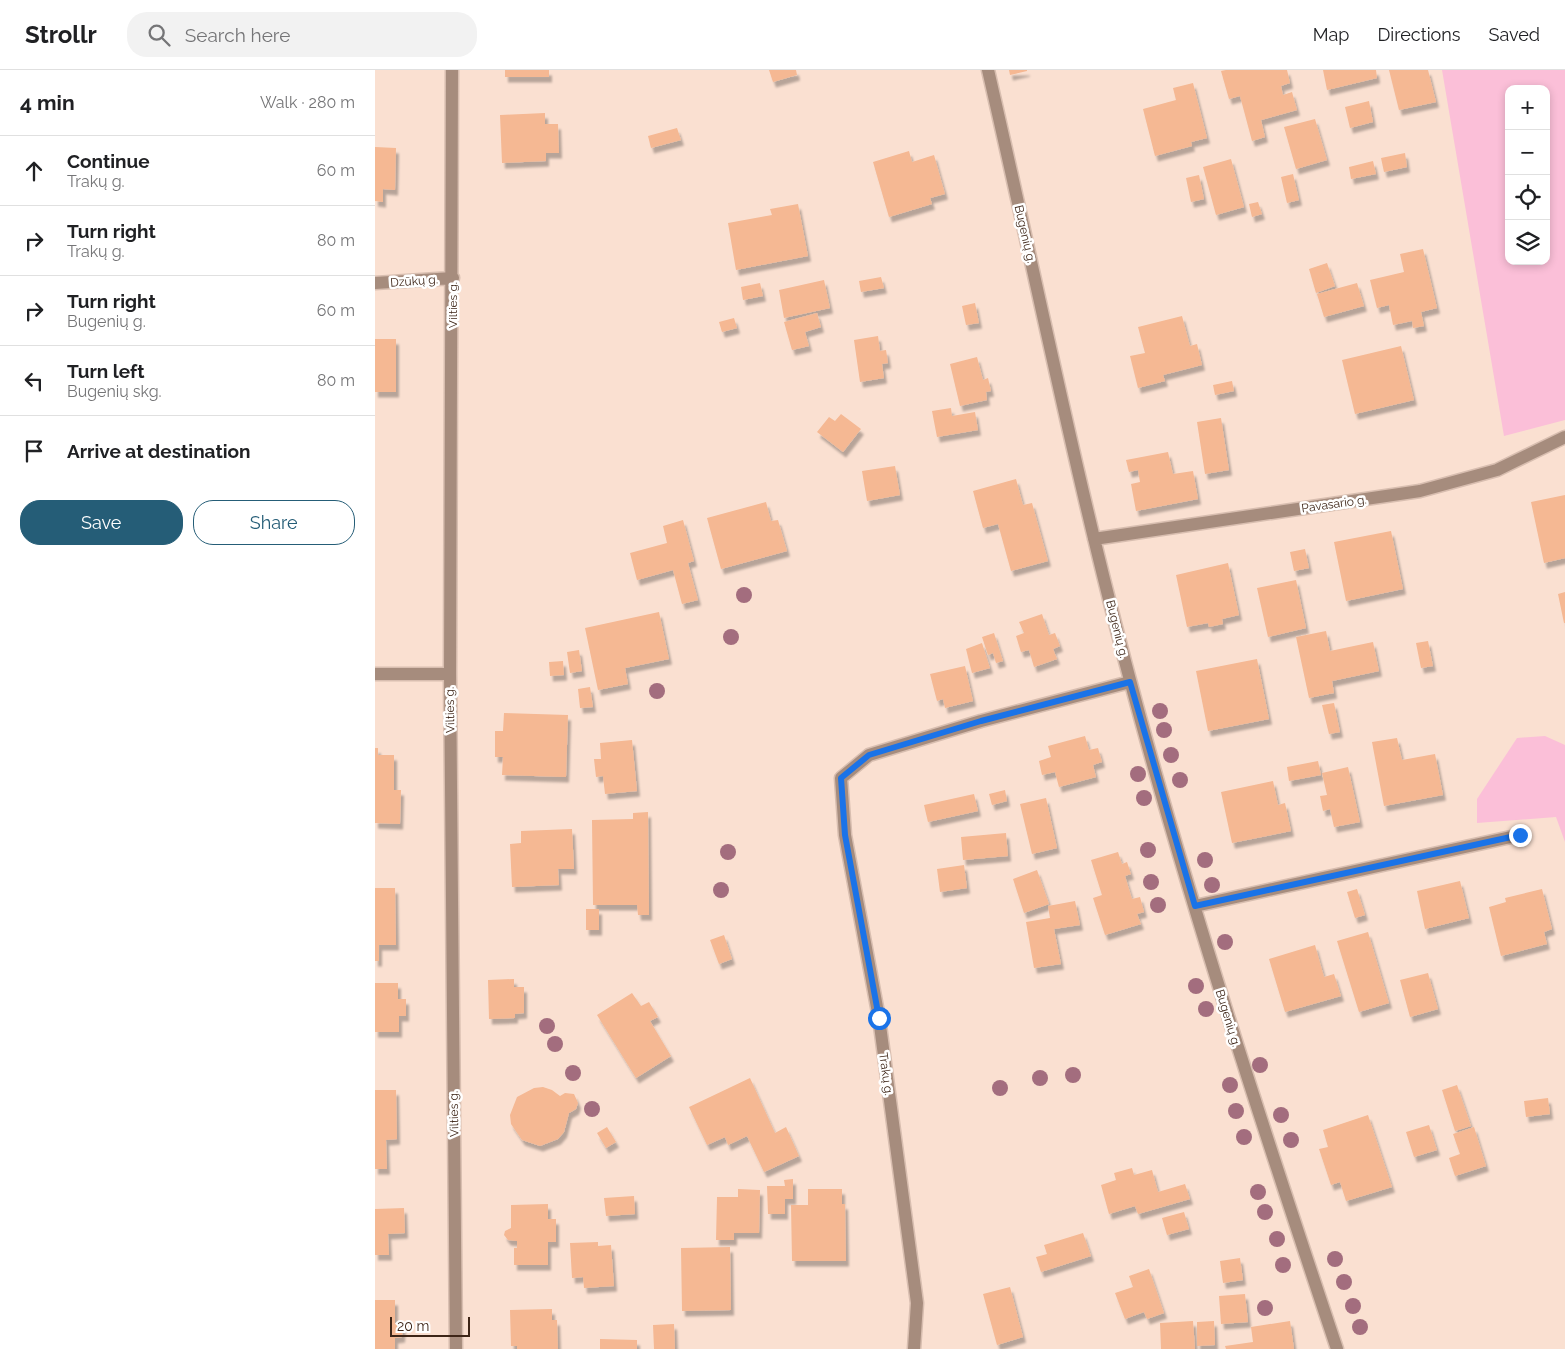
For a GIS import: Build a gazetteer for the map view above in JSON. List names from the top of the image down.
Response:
{
  "streets": {
    "street": [
      "Bugenių g.",
      "Dzūkų g.",
      "Vilties g.",
      "Pavasario g.",
      "Trakų g."
    ]
  },
  "crossings": [
    ["Bugenių g.", "Pavasario g."],
    ["Bugenių g.", "Trakų g."],
    ["Dzūkų g.", "Vilties g."]
  ],
  "scale_bar": "20 m",
  "page": {
    "header": "Strollr",
    "search": "Search here",
    "nav": ["Map", "Directions", "Saved"],
    "heading": ["4 min", "Walk · 280 m"],
    "map_buttons": ["+", "−"],
    "list": [
      ["Continue", "Trakų g.", "60 m"],
      ["Turn right", "Trakų g.", "80 m"],
      ["Turn right", "Bugenių g.", "60 m"],
      ["Turn left", "Bugenių skg.", "80 m"],
      "Arrive at destination"
    ],
    "buttons": ["Save", "Share"],
    "scale": "20 m"
  }
}
